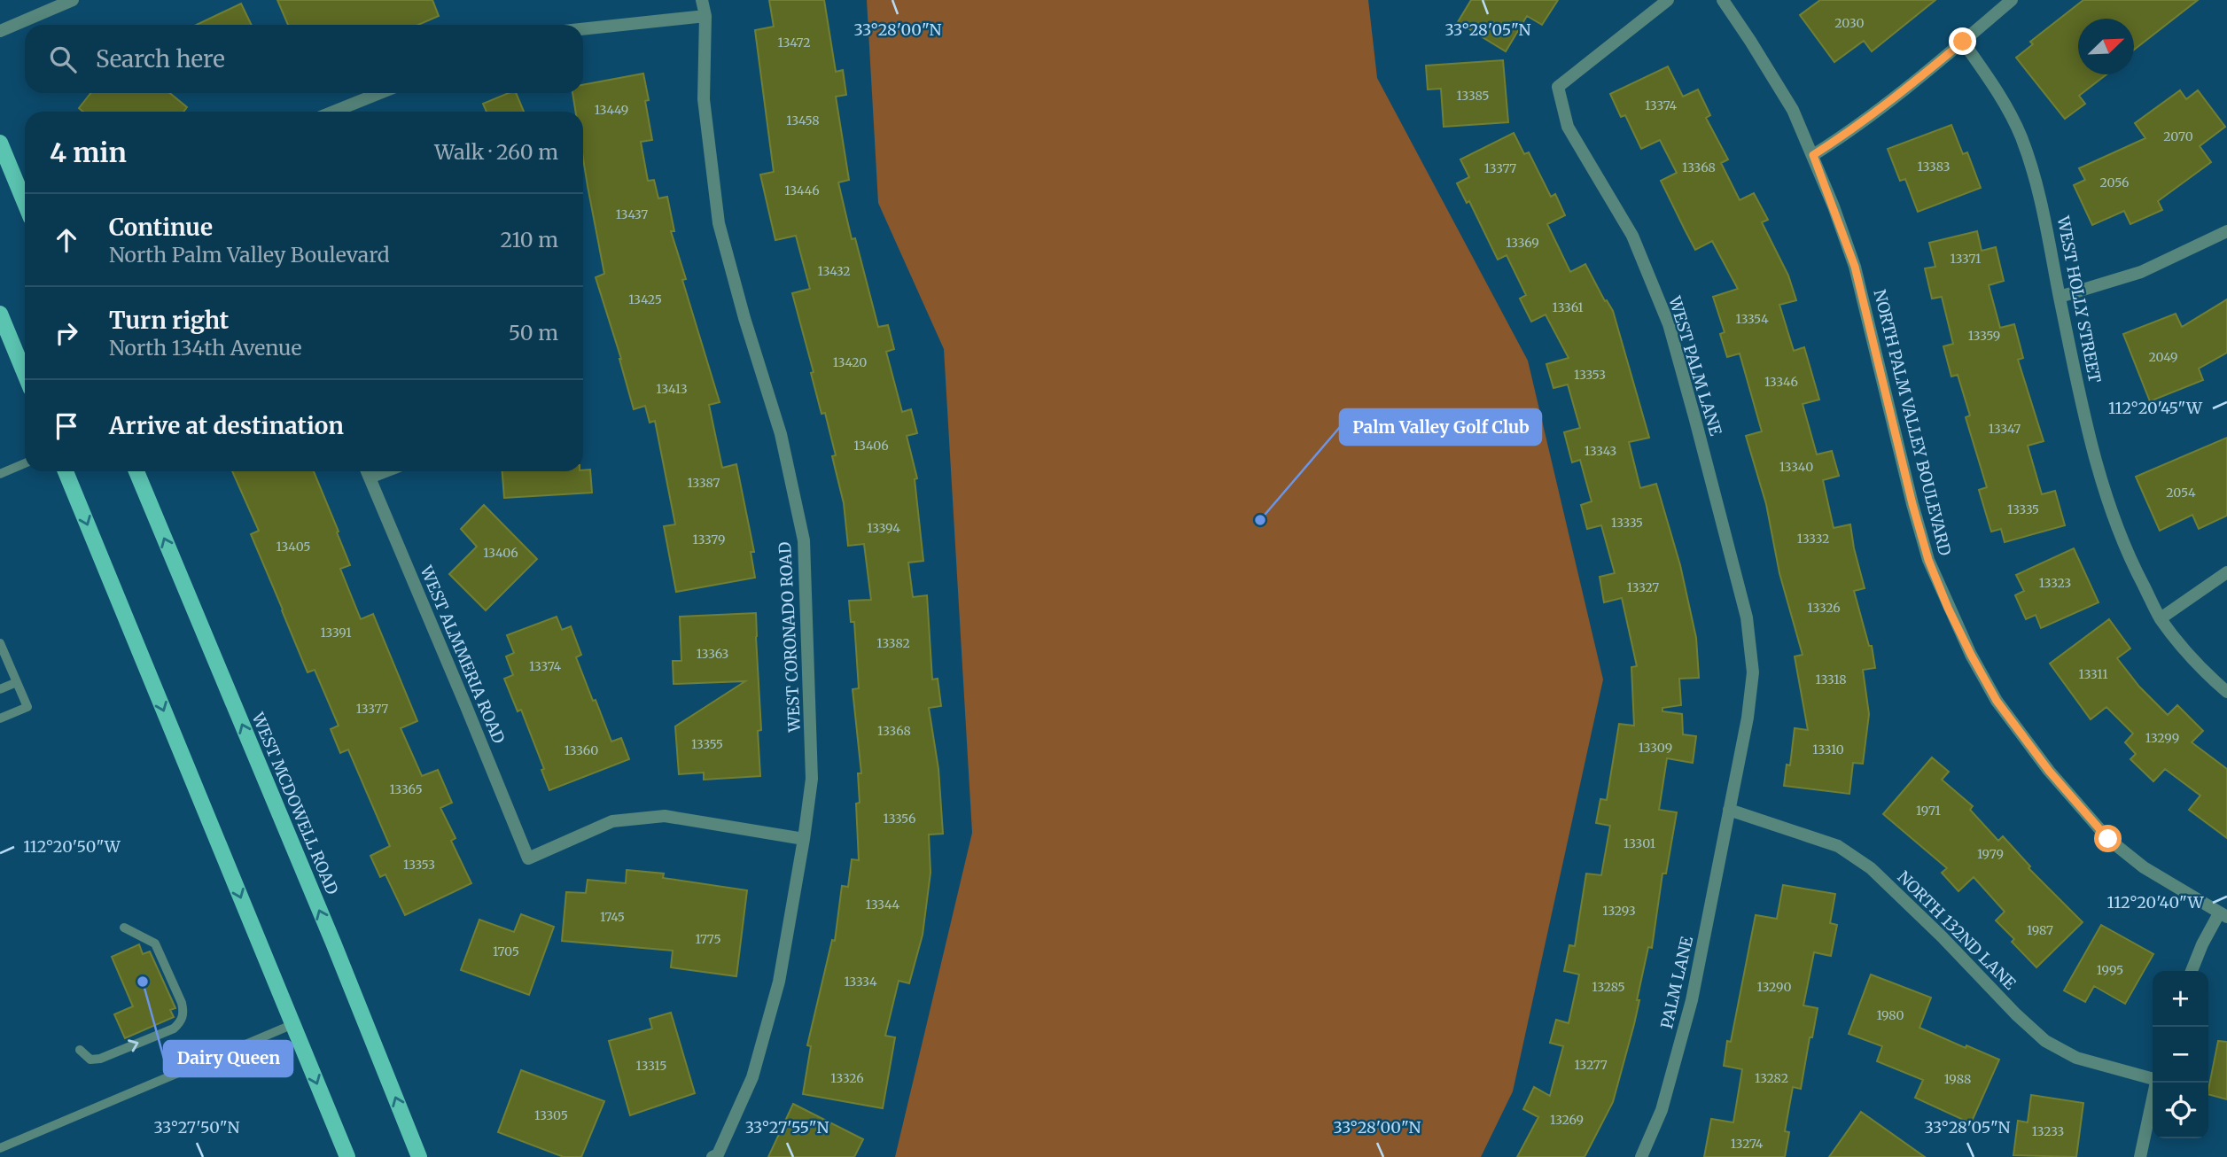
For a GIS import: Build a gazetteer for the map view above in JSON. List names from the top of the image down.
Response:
{
  "streets": {
    "main road": ["WEST MCDOWELL ROAD"],
    "street": [
      "WEST HOLLY STREET",
      "WEST PALM LANE",
      "NORTH PALM VALLEY BOULEVARD",
      "WEST CORONADO ROAD",
      "WEST ALMMERIA ROAD",
      "NORTH 132ND LANE",
      "PALM LANE"
    ]
  },
  "crossings": [
    ["WEST PALM LANE", "NORTH 132ND LANE"],
    ["WEST PALM LANE", "PALM LANE"],
    ["WEST CORONADO ROAD", "WEST ALMMERIA ROAD"],
    ["NORTH 132ND LANE", "PALM LANE"]
  ],
  "places": ["Palm Valley Golf Club", "Dairy Queen"],
  "house_numbers": [
    "2030",
    "13472",
    "13385",
    "13374",
    "13449",
    "13458",
    "2070",
    "13383",
    "13368",
    "13377",
    "2056",
    "13446",
    "13437",
    "13369",
    "13371",
    "13432",
    "13425",
    "13361",
    "13354",
    "13359",
    "2049",
    "13420",
    "13353",
    "13346",
    "13413",
    "13347",
    "13406",
    "13343",
    "13340",
    "13387",
    "2054",
    "13335",
    "13335",
    "13394",
    "13332",
    "13379",
    "13405",
    "13406",
    "13323",
    "13327",
    "13326",
    "13391",
    "13382",
    "13363",
    "13374",
    "13311",
    "13318",
    "13377",
    "13368",
    "13299",
    "13355",
    "13309",
    "13310",
    "13360",
    "13365",
    "1971",
    "13356",
    "13301",
    "1979",
    "13353",
    "13344",
    "13293",
    "1745",
    "1987",
    "1775",
    "1705",
    "1995",
    "13334",
    "13285",
    "13290",
    "1980",
    "13277",
    "13315",
    "13326",
    "13282",
    "1988",
    "13305",
    "13269",
    "13233",
    "13274"
  ],
  "north": "top right",
  "page": {
    "search": "Search here",
    "heading": ["4 min", "Walk · 260 m"],
    "list": [
      ["Continue", "North Palm Valley Boulevard", "210 m"],
      ["Turn right", "North 134th Avenue", "50 m"],
      "Arrive at destination"
    ],
    "map_buttons": ["+", "−"]
  },
  "coordinates": [
    "33°28'00\"N",
    "33°28'05\"N",
    "112°20'45\"W",
    "112°20'50\"W",
    "112°20'40\"W",
    "33°27'50\"N",
    "33°27'55\"N"
  ]
}
